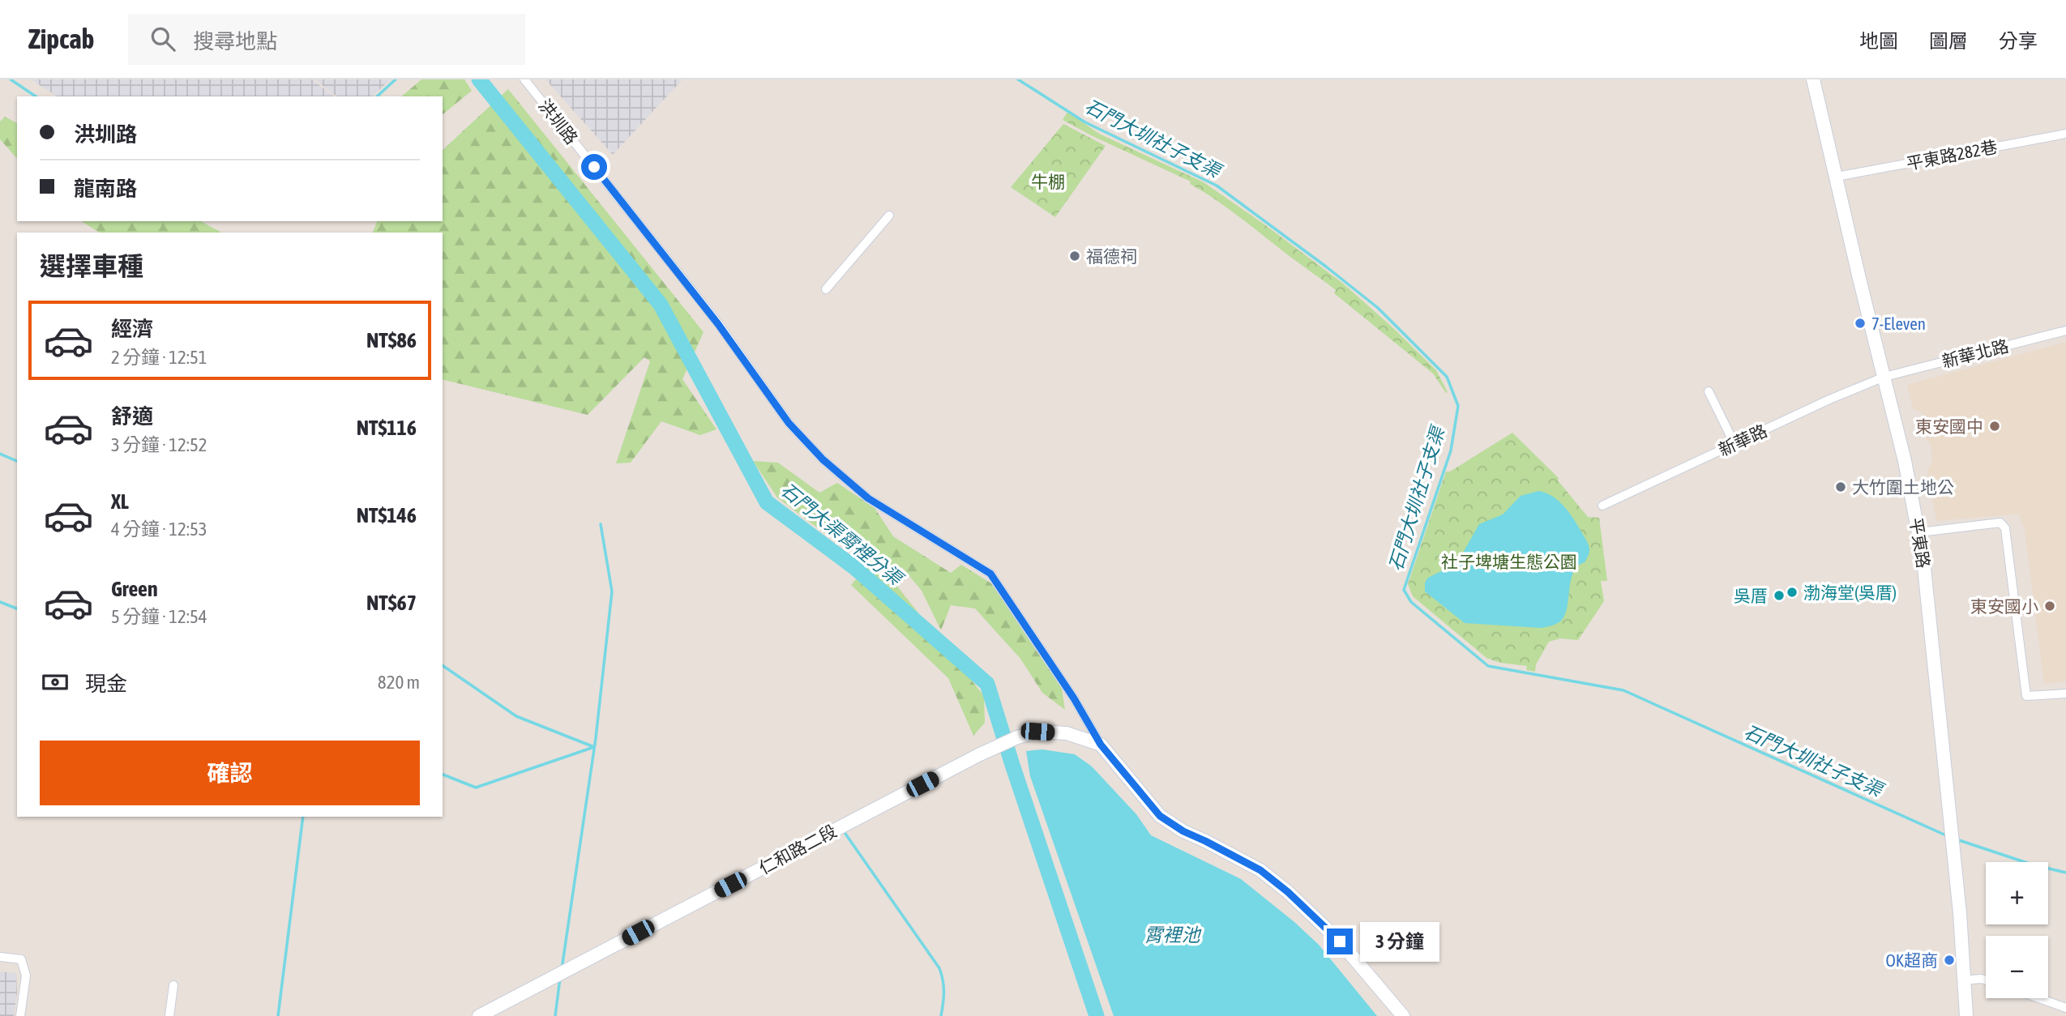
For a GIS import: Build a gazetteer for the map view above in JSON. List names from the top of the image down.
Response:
{
  "streets": {
    "main road": ["平東路", "仁和路二段"],
    "street": [
      "洪圳路",
      "平東路282巷",
      "新華北路",
      "新華路"
    ]
  },
  "crossings": [
    ["洪圳路", "仁和路二段"],
    ["平東路282巷", "平東路"],
    ["新華北路", "新華路"],
    ["新華北路", "平東路"],
    ["新華路", "平東路"]
  ],
  "water": ["石門大圳社子支渠", "石門大渠霄裡分渠", "霄裡池"],
  "parks": ["牛棚", "社子埤塘生態公園"],
  "places": [
    "福德祠",
    "7-Eleven",
    "東安國中",
    "大竹圍土地公",
    "渤海堂(吳厝)",
    "吳厝",
    "東安國小",
    "OK超商"
  ],
  "page": {
    "header": "Zipcab",
    "search": "搜尋地點",
    "nav": ["地圖", "圖層", "分享"],
    "banner": ["洪圳路", "龍南路"],
    "heading": "選擇車種",
    "list": [
      {
        "name": "經濟",
        "note": "2 分鐘 · 12:51",
        "value": "NT$86"
      },
      {
        "name": "舒適",
        "note": "3 分鐘 · 12:52",
        "value": "NT$116"
      },
      {
        "name": "XL",
        "note": "4 分鐘 · 12:53",
        "value": "NT$146"
      },
      {
        "name": "Green",
        "note": "5 分鐘 · 12:54",
        "value": "NT$67"
      }
    ],
    "pay": ["現金", "820 m"],
    "buttons": "確認",
    "map_buttons": ["+", "−"],
    "bubble": "3 分鐘"
  }
}
